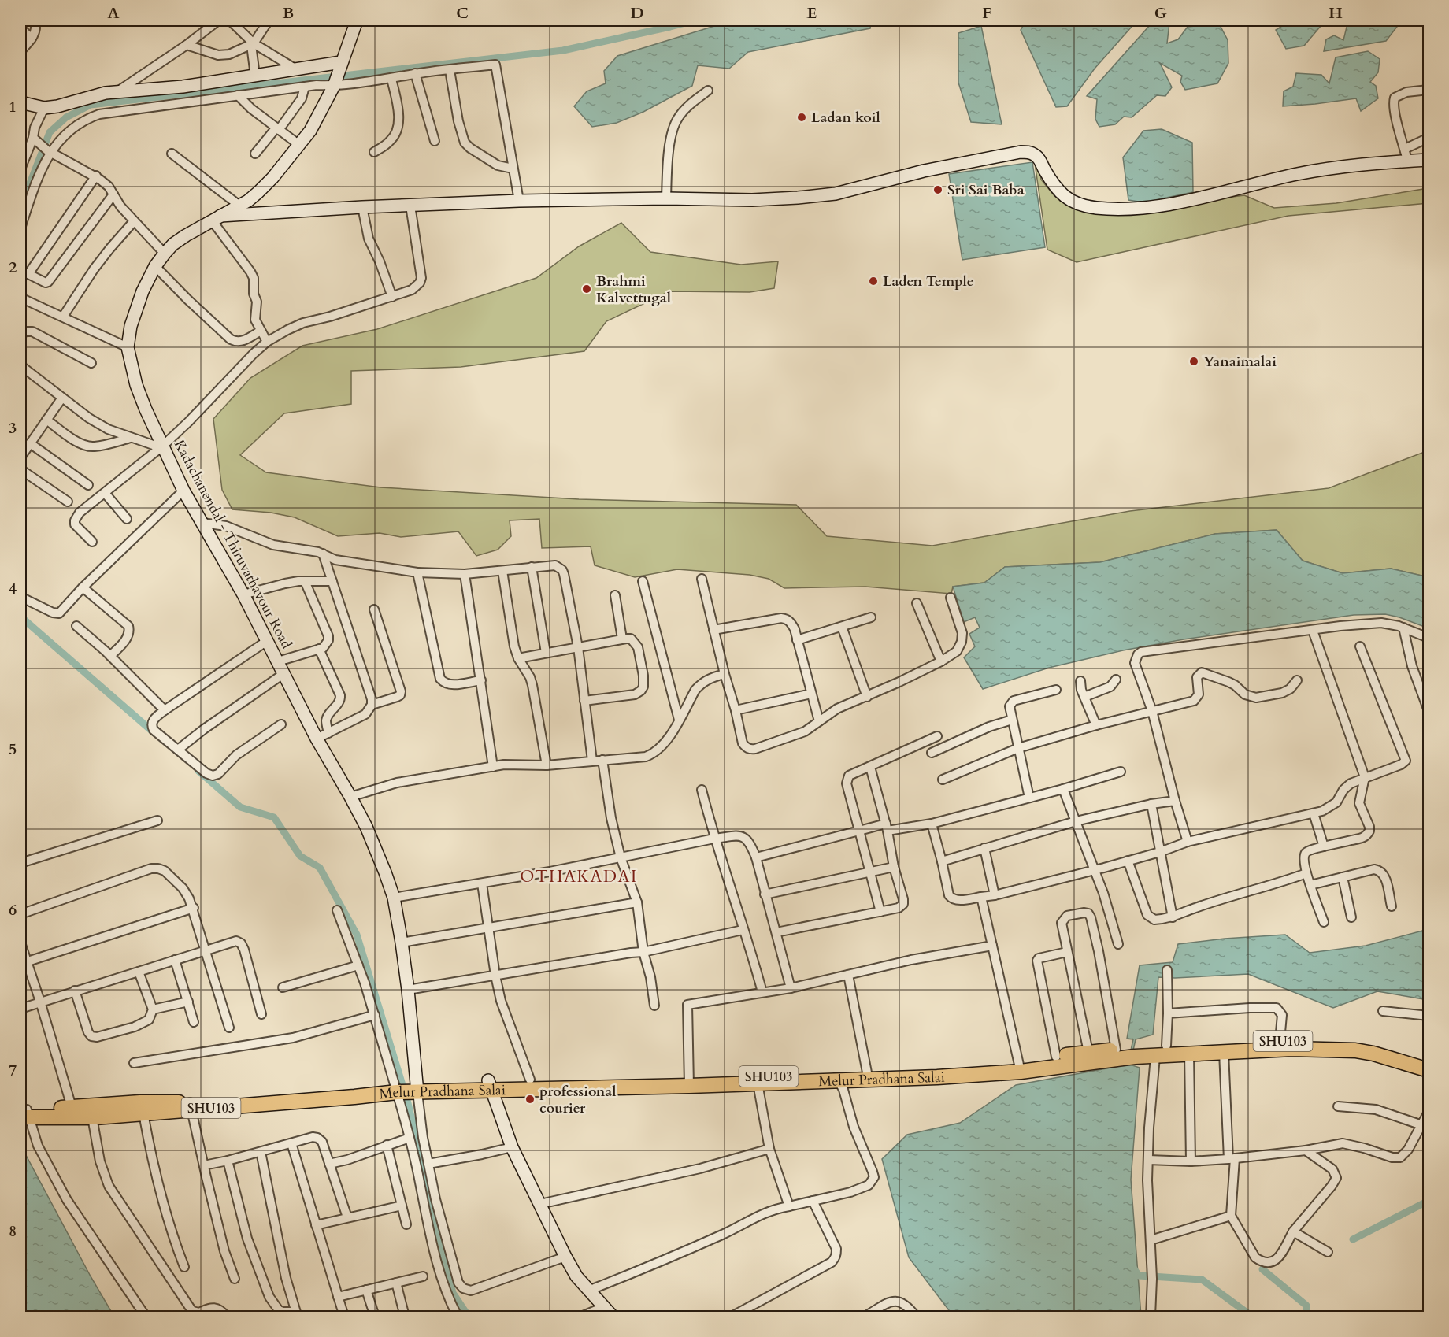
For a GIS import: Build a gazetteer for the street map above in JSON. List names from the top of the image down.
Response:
{
  "streets": {
    "main road": ["Kadachanendal - Thiruvathavour Road", "SHU103", "Melur Pradhana Salai"]
  },
  "crossings": [
    ["Kadachanendal - Thiruvathavour Road", "Melur Pradhana Salai"]
  ],
  "districts": ["OTHAKADAI"],
  "places": [
    "Ladan koil",
    "Sri Sai Baba",
    "Laden Temple",
    "Brahmi Kalvettugal",
    "Yanaimalai",
    "professional courier"
  ],
  "grid": {
    "columns": [
      "A",
      "B",
      "C",
      "D",
      "E",
      "F",
      "G",
      "H"
    ],
    "rows": [
      "1",
      "2",
      "3",
      "4",
      "5",
      "6",
      "7",
      "8"
    ]
  }
}
